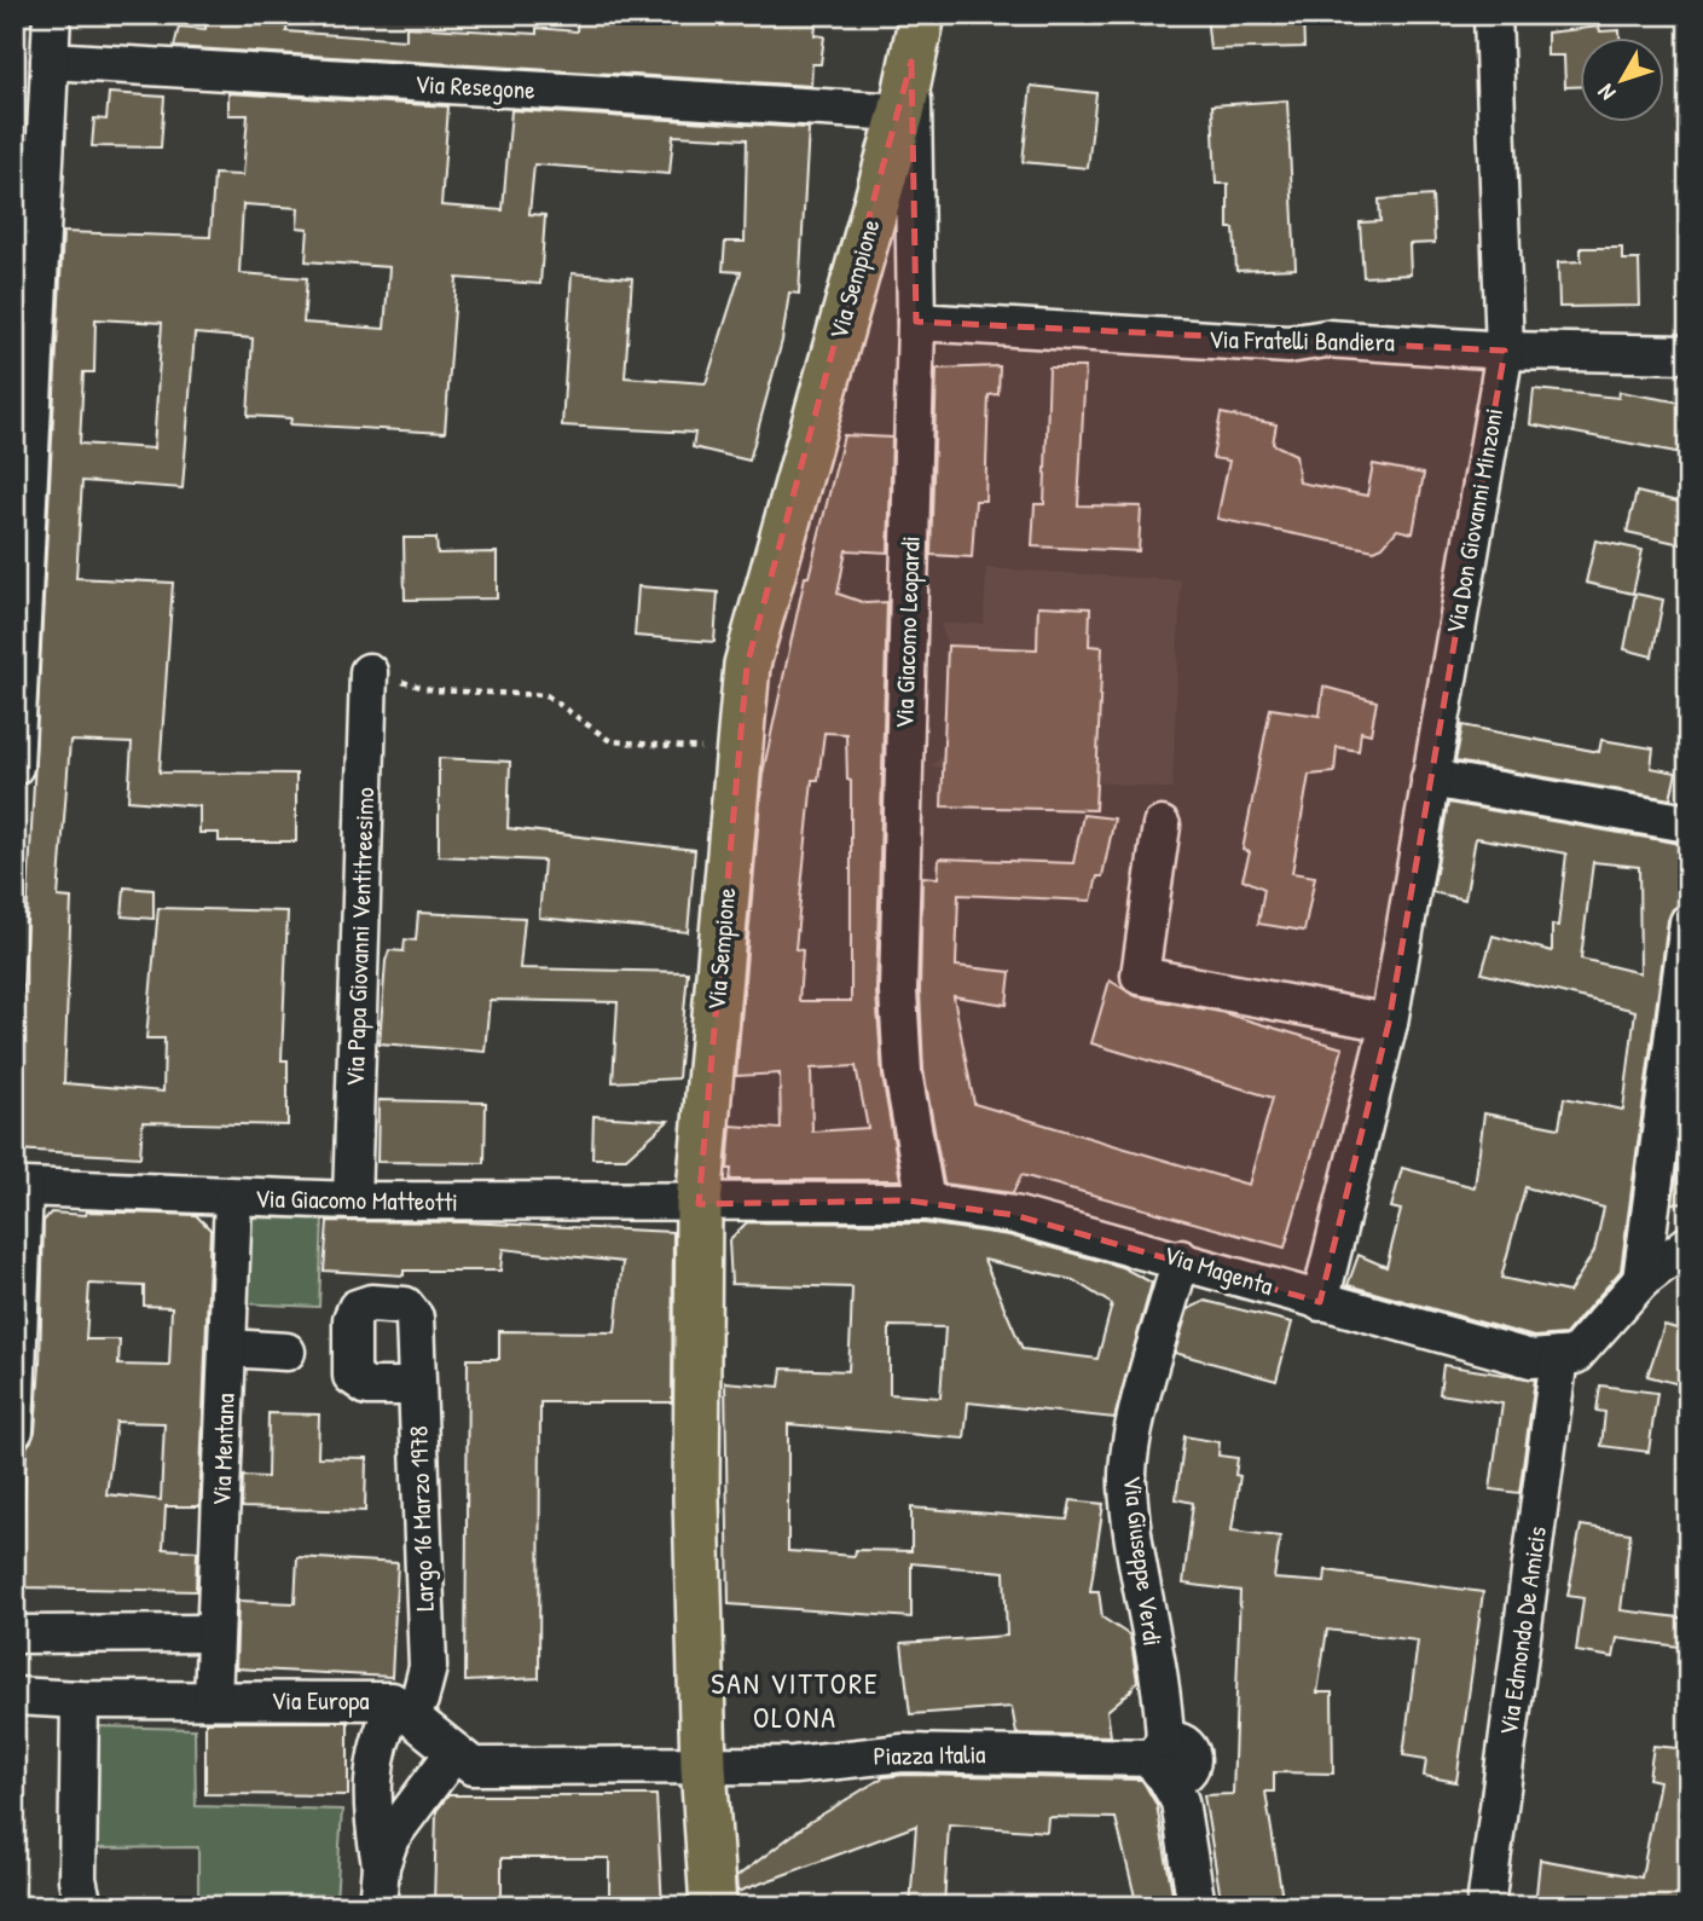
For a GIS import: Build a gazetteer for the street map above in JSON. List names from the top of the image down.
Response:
{
  "streets": {
    "main road": ["Via Sempione"],
    "street": [
      "Via Resegone",
      "Via Fratelli Bandiera",
      "Via Don Giovanni Minzoni",
      "Via Giacomo Leopardi",
      "Via Papa Giovanni Ventitreesimo",
      "Via Giacomo Matteotti",
      "Via Magenta",
      "Via Mentana",
      "Largo 16 Marzo 1978",
      "Via Giuseppe Verdi",
      "Via Edmondo De Amicis",
      "Via Europa",
      "Piazza Italia"
    ]
  },
  "crossings": [
    ["Via Resegone", "Via Sempione"],
    ["Via Sempione", "Via Giacomo Leopardi"],
    ["Via Sempione", "Via Giacomo Matteotti"],
    ["Via Sempione", "Via Magenta"],
    ["Via Sempione", "Piazza Italia"],
    ["Via Fratelli Bandiera", "Via Don Giovanni Minzoni"],
    ["Via Fratelli Bandiera", "Via Giacomo Leopardi"],
    ["Via Don Giovanni Minzoni", "Via Magenta"],
    ["Via Giacomo Leopardi", "Via Magenta"],
    ["Via Papa Giovanni Ventitreesimo", "Via Giacomo Matteotti"],
    ["Via Giacomo Matteotti", "Via Magenta"],
    ["Via Giacomo Matteotti", "Via Mentana"],
    ["Via Magenta", "Via Giuseppe Verdi"],
    ["Via Magenta", "Via Edmondo De Amicis"],
    ["Via Mentana", "Via Europa"],
    ["Largo 16 Marzo 1978", "Via Europa"],
    ["Via Giuseppe Verdi", "Piazza Italia"]
  ],
  "districts": ["SAN VITTORE OLONA"],
  "north": "bottom left"
}
